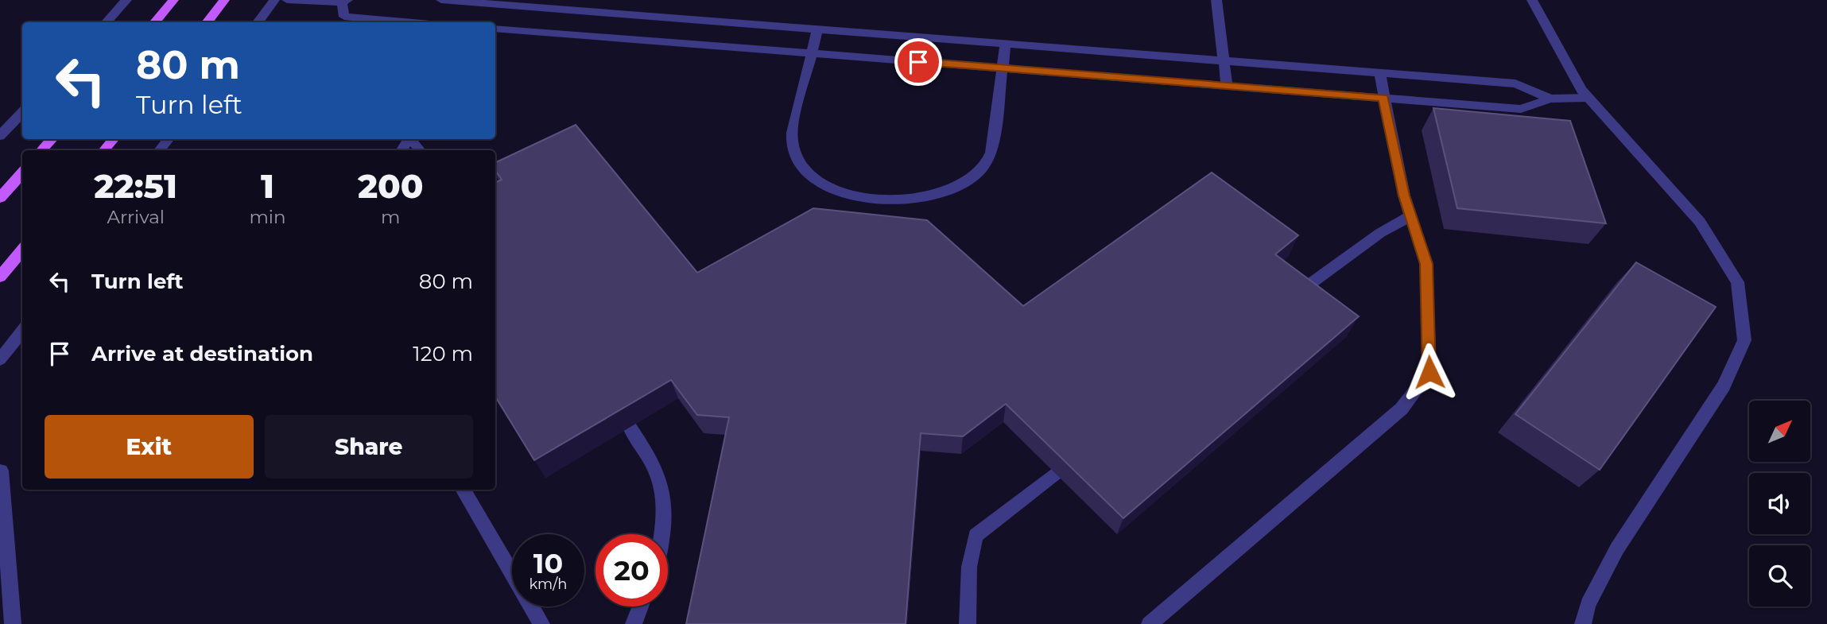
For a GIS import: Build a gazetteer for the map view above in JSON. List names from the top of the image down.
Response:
{
  "north": "top right",
  "page": {
    "turn": ["80 m", "Turn left"],
    "eta": [
      "22:51",
      "Arrival",
      "1",
      "min",
      "200",
      "m"
    ],
    "list": [
      {
        "name": "Turn left",
        "value": "80 m"
      },
      {
        "name": "Arrive at destination",
        "value": "120 m"
      }
    ],
    "buttons": ["Exit", "Share"],
    "speed": "10 km/h",
    "limit": "20"
  }
}
